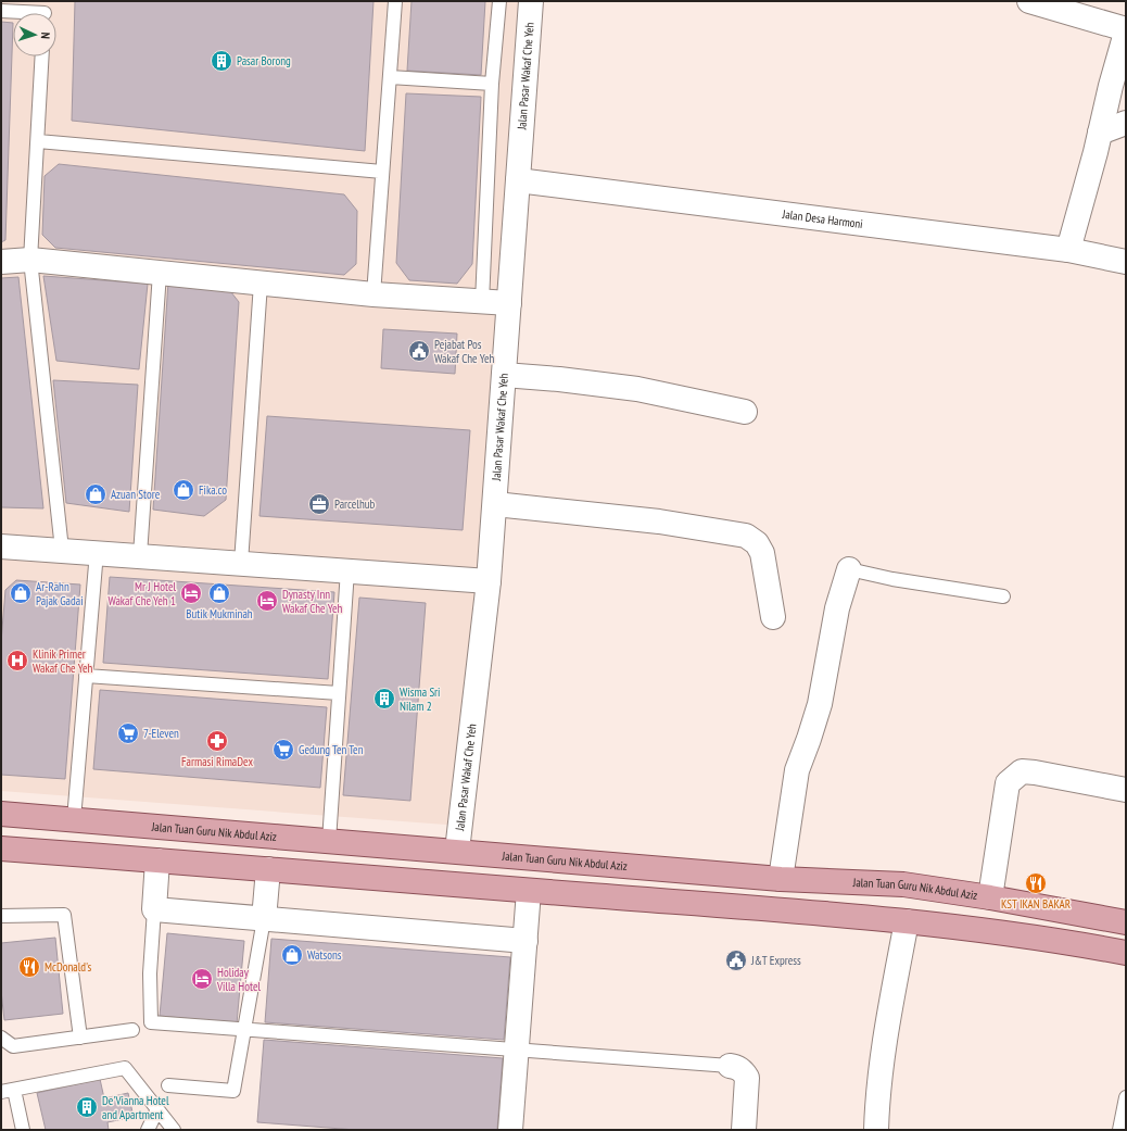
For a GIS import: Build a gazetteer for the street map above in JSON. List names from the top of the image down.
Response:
{
  "streets": {
    "main road": ["Jalan Tuan Guru Nik Abdul Aziz"],
    "street": ["Jalan Pasar Wakaf Che Yeh", "Jalan Desa Harmoni"]
  },
  "crossings": [
    ["Jalan Pasar Wakaf Che Yeh", "Jalan Desa Harmoni"],
    ["Jalan Pasar Wakaf Che Yeh", "Jalan Tuan Guru Nik Abdul Aziz"]
  ],
  "places": {
    "building": ["Pasar Borong", "Wisma Sri Nilam 2", "De'Vianna Hotel and Apartment"],
    "public building": ["Pejabat Pos Wakaf Che Yeh", "J&T Express"],
    "shop": [
      "Fika.co",
      "Azuan Store",
      "Ar-Rahn Pajak Gadai",
      "Butik Mukminah",
      "Watsons"
    ],
    "office": ["Parcelhub"],
    "hotel": ["Mr J Hotel Wakaf Che Yeh 1", "Dynasty Inn Wakaf Che Yeh", "Holiday Villa Hotel"],
    "hospital": ["Klinik Primer Wakaf Che Yeh"],
    "supermarket": ["7-Eleven", "Gedung Ten Ten"],
    "pharmacy": ["Farmasi RimaDex"],
    "restaurant": ["KST IKAN BAKAR", "McDonald's"]
  },
  "north": "right"
}
